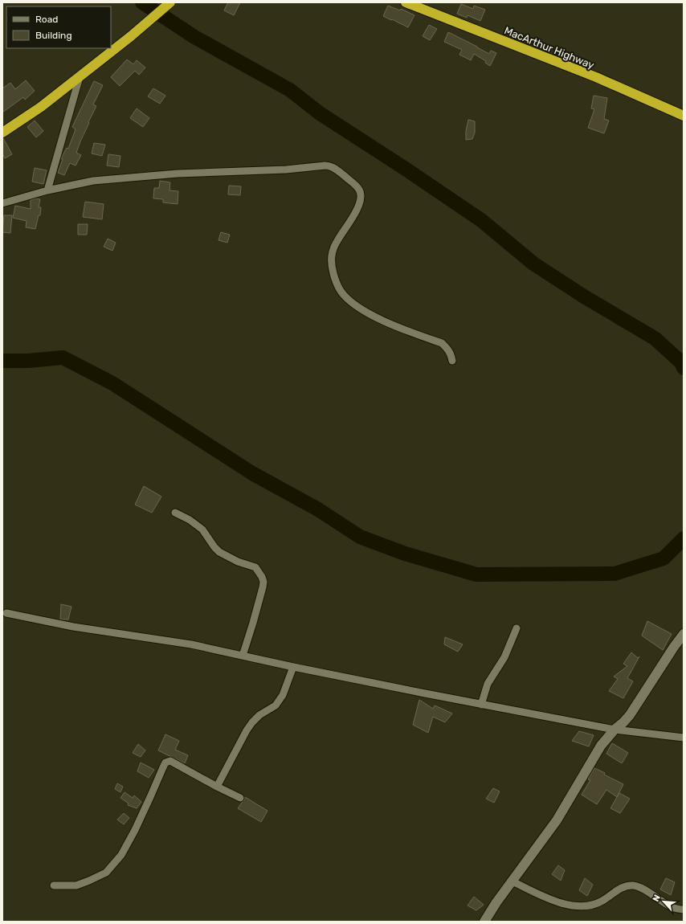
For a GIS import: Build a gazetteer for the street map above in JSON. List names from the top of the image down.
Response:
{
  "streets": {
    "highway": ["MacArthur Highway"]
  },
  "legend": ["Road", "Building"],
  "north": "top left"
}
